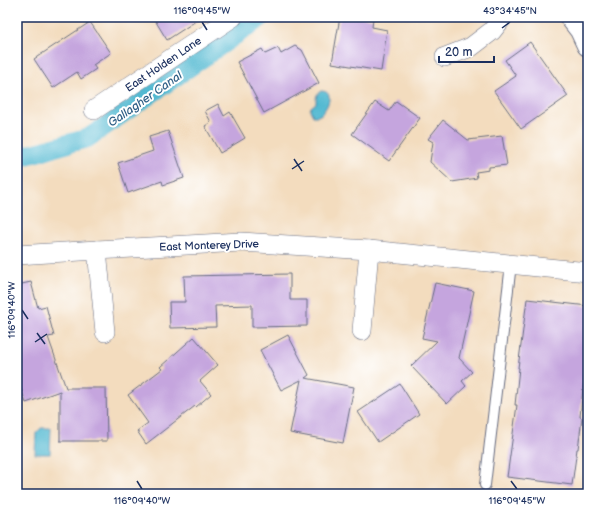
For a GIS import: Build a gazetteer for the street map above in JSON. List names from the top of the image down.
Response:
{
  "streets": {
    "street": ["East Holden Lane", "East Monterey Drive"]
  },
  "water": ["Gallagher Canal"],
  "scale_bar": "20 m",
  "coordinates": ["116°09'45\"W", "43°34'45\"N", "116°09'40\"W"]
}
